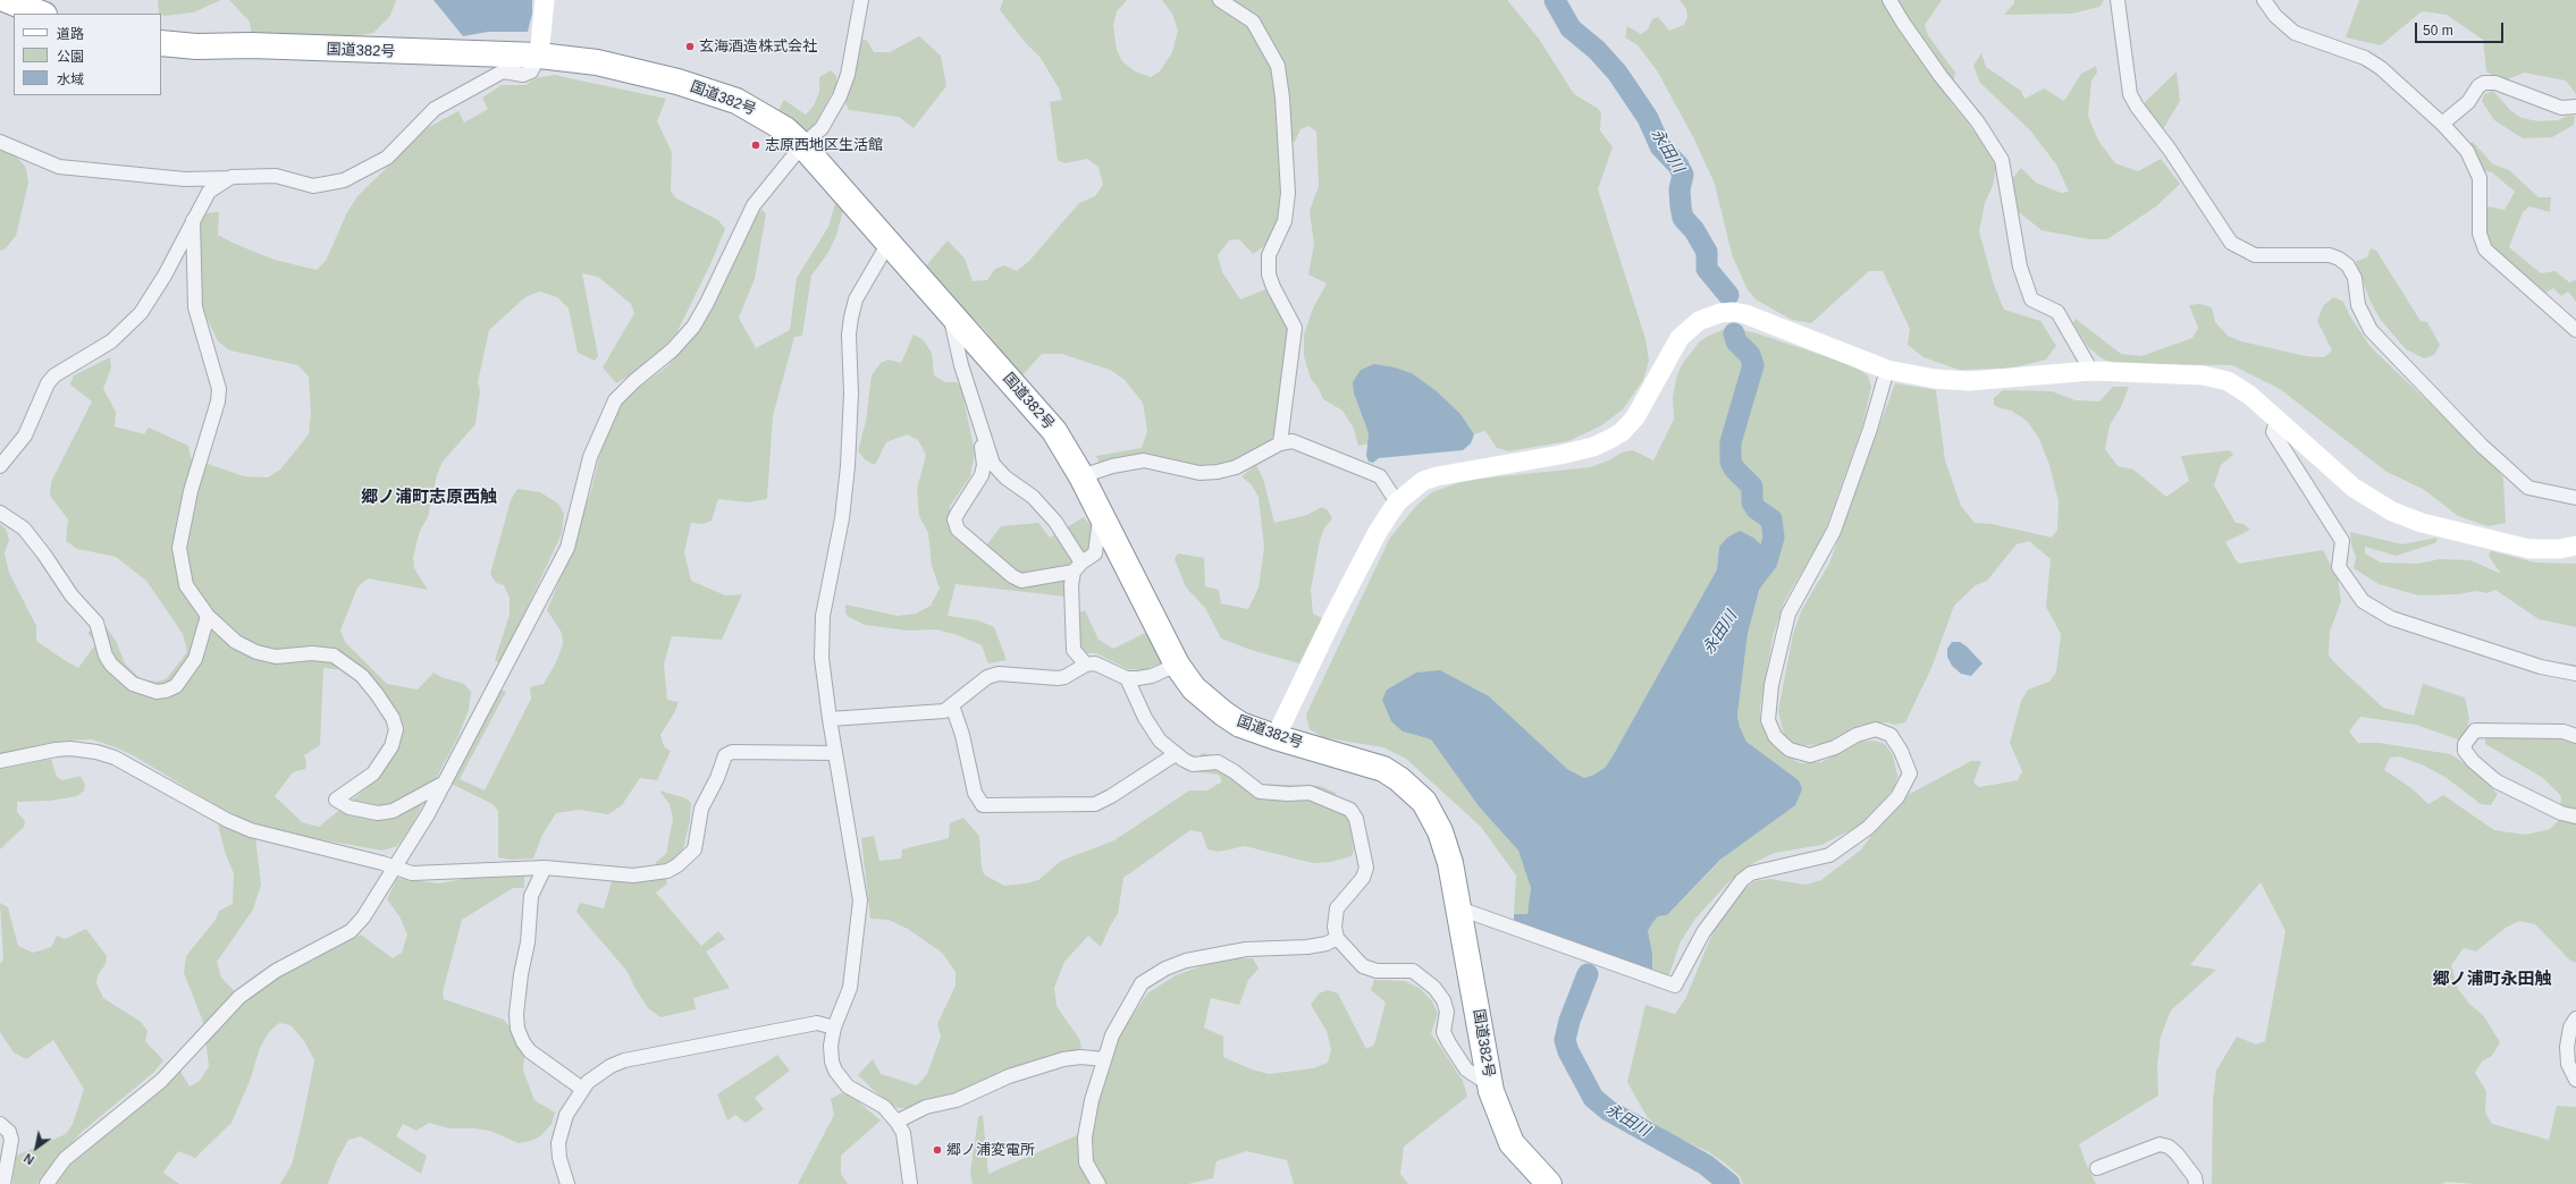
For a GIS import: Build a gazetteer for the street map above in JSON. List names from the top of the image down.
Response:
{
  "streets": {
    "highway": ["国道382号"]
  },
  "districts": ["郷ノ浦町志原西触", "郷ノ浦町永田触"],
  "water": ["永田川"],
  "places": ["玄海酒造株式会社", "志原西地区生活館", "郷ノ浦変電所"],
  "legend": ["道路", "公園", "水域"],
  "scale_bar": "50 m",
  "north": "bottom left"
}
